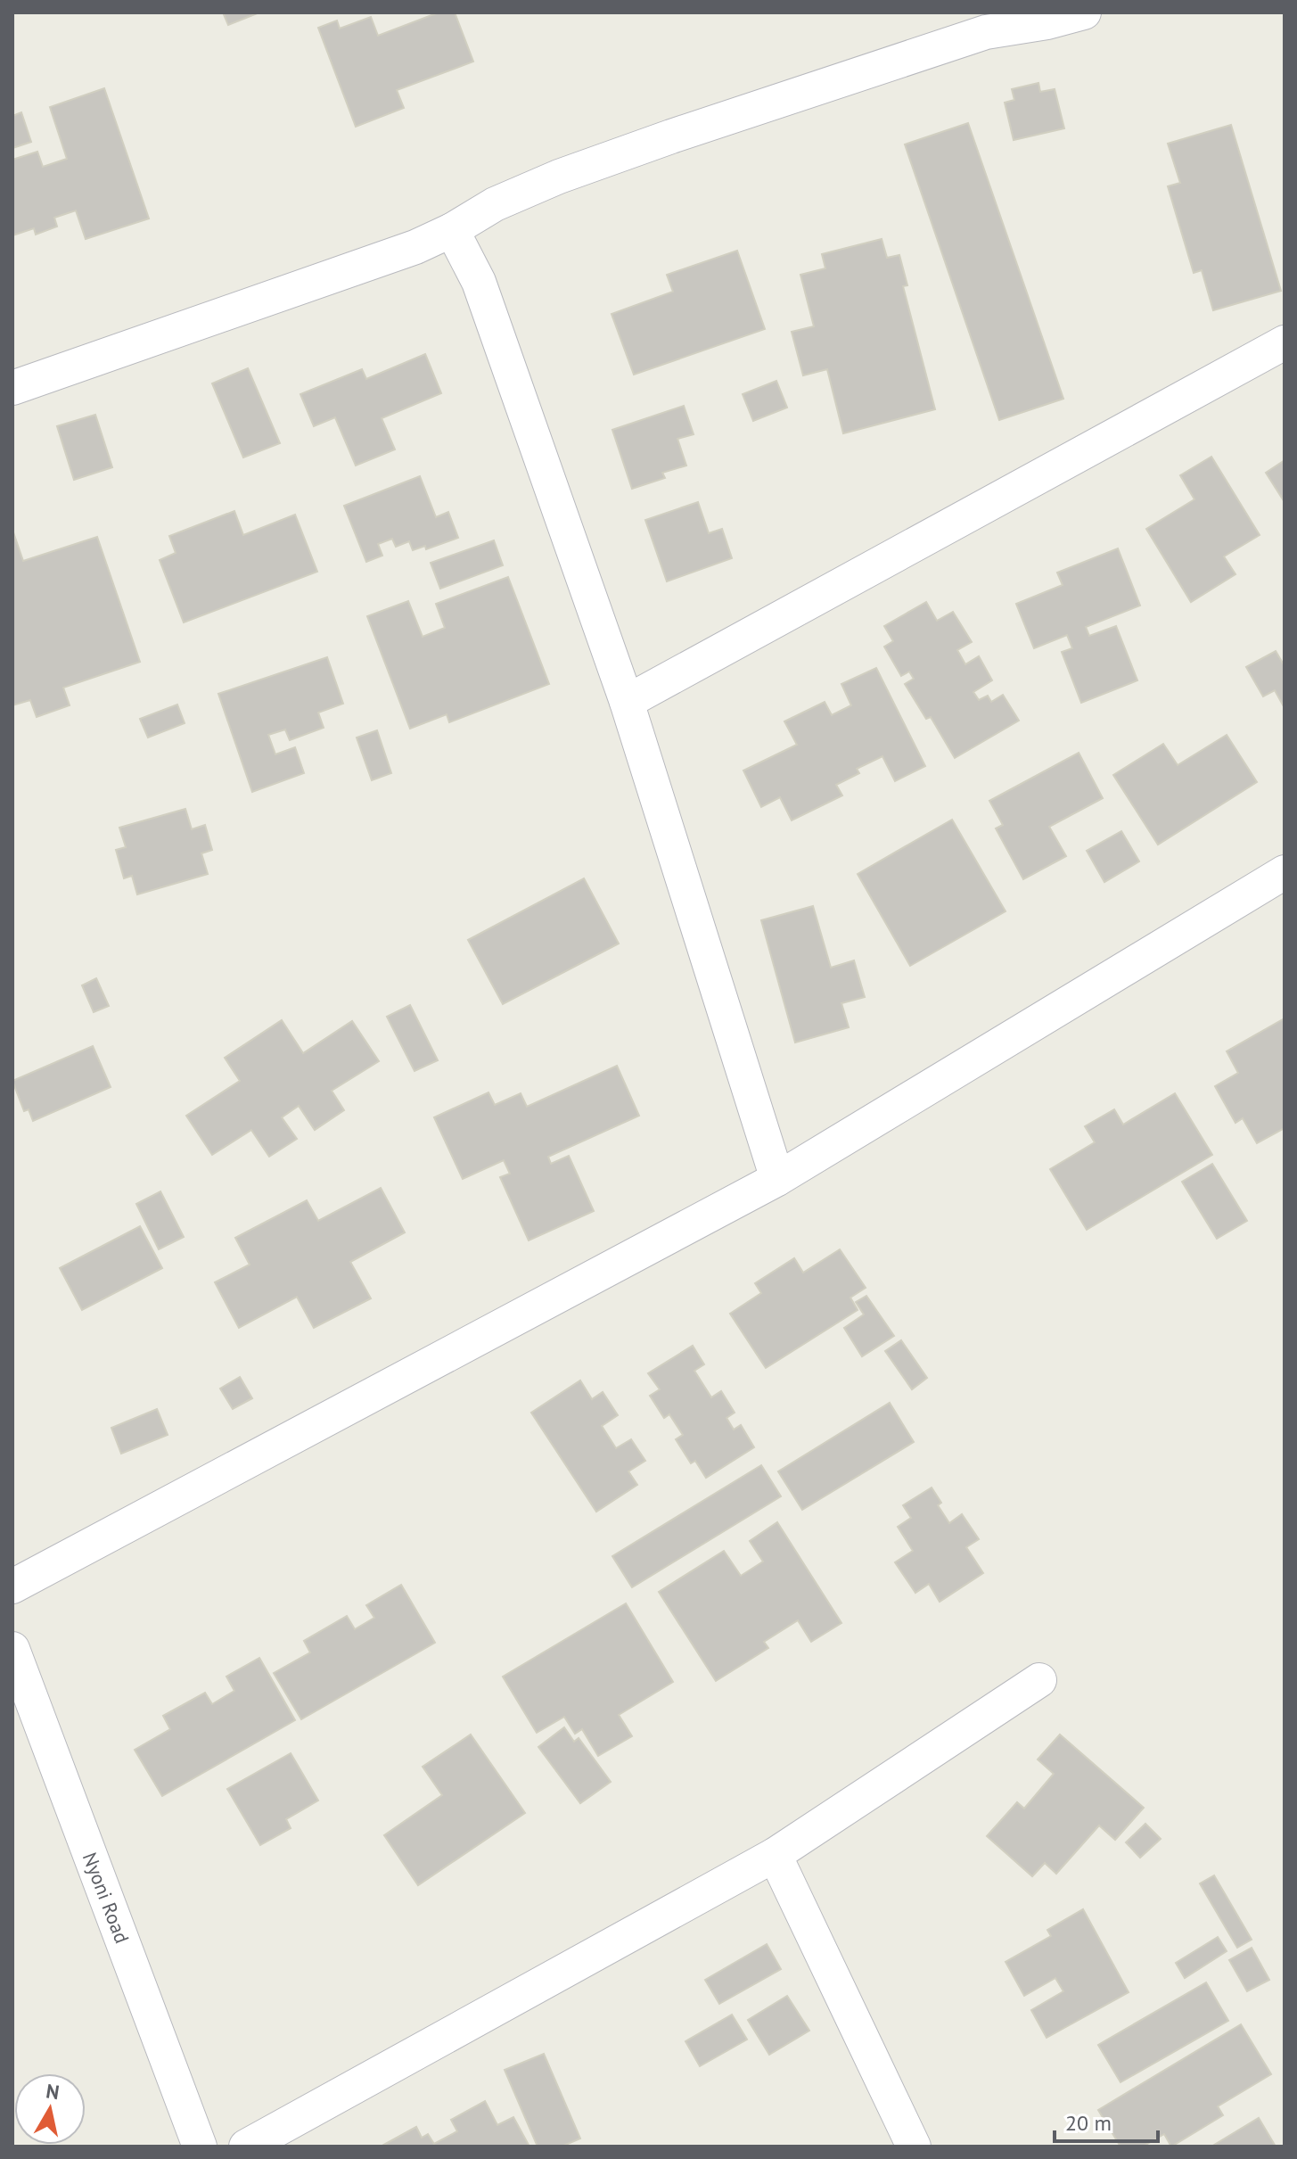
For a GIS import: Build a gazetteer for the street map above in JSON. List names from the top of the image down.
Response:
{
  "streets": {
    "street": ["Nyoni Road"]
  },
  "scale_bar": "20 m",
  "north": "top"
}
